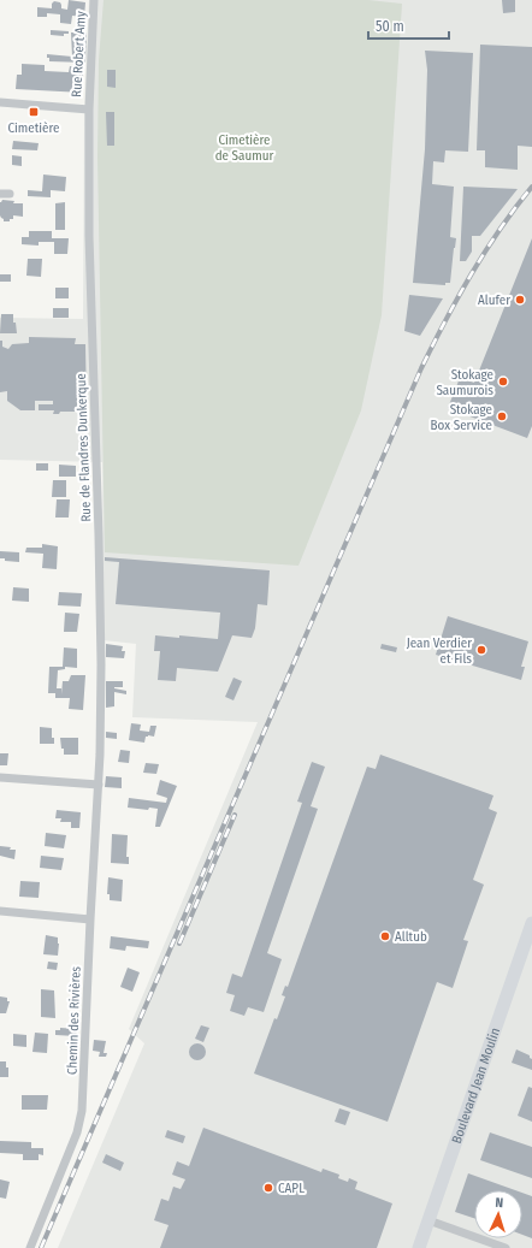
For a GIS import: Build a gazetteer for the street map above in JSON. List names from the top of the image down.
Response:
{
  "streets": {
    "street": [
      "Rue Robert Amy",
      "Rue de Flandres Dunkerque",
      "Chemin des Rivières",
      "Boulevard Jean Moulin"
    ]
  },
  "crossings": [
    ["Rue Robert Amy", "Rue de Flandres Dunkerque"],
    ["Rue de Flandres Dunkerque", "Chemin des Rivières"]
  ],
  "parks": ["Cimetière de Saumur"],
  "places": {
    "transit": ["Cimetière"],
    "other": [
      "Alufer",
      "Stokage Saumurois",
      "Stokage Box Service",
      "Jean Verdier et Fils",
      "Alltub",
      "CAPL"
    ]
  },
  "scale_bar": "50 m",
  "north": "top"
}
